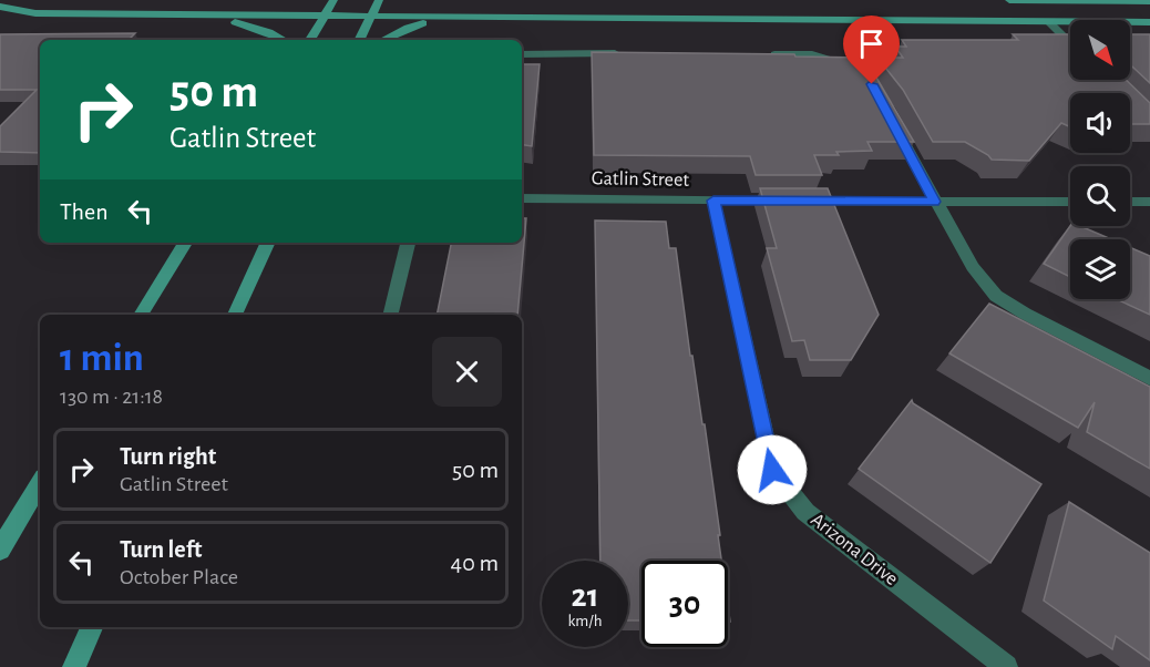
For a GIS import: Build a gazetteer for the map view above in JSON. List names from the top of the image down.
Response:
{
  "streets": {
    "street": ["Gatlin Street", "Arizona Drive"]
  },
  "crossings": [
    ["Gatlin Street", "Arizona Drive"]
  ],
  "north": "bottom right",
  "page": {
    "turn": ["50 m", "Gatlin Street"],
    "then": "Then",
    "heading": ["1 min", "130 m · 21:18"],
    "list": [
      {
        "name": "Turn right",
        "note": "Gatlin Street",
        "value": "50 m"
      },
      {
        "name": "Turn left",
        "note": "October Place",
        "value": "40 m"
      }
    ],
    "speed": "21 km/h",
    "limit": "30"
  }
}
